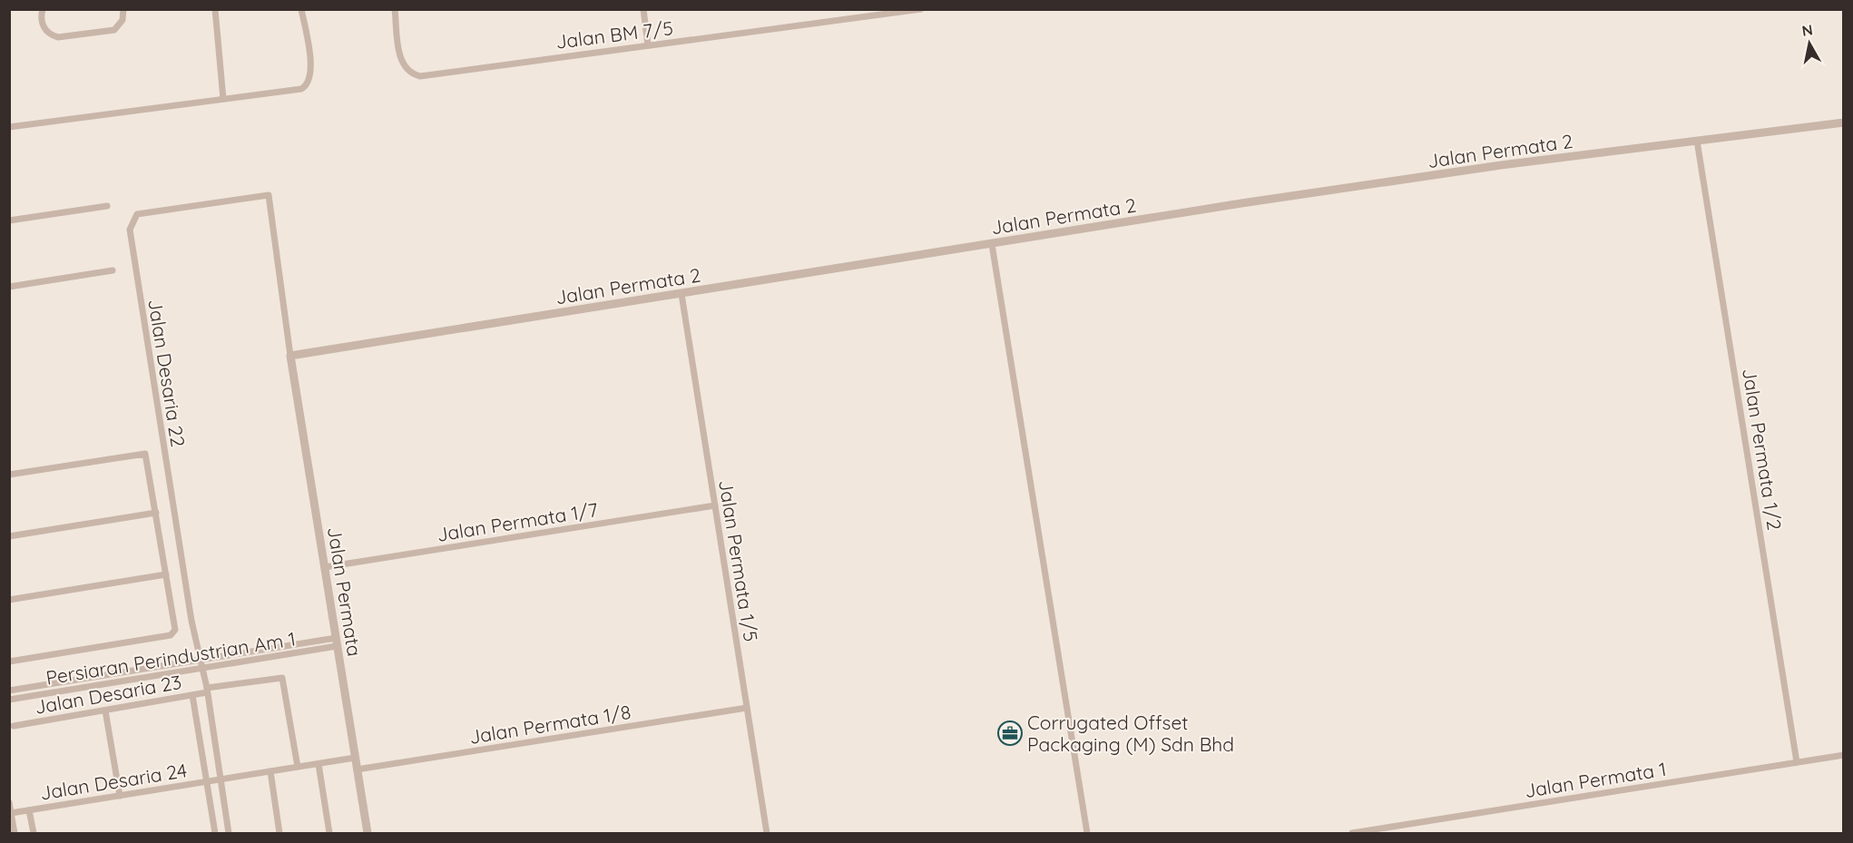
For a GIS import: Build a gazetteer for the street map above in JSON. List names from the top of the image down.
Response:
{
  "streets": {
    "street": [
      "Jalan BM 7/5",
      "Jalan Permata 2",
      "Jalan Desaria 22",
      "Jalan Permata 1/2",
      "Jalan Permata 1/7",
      "Jalan Permata 1/5",
      "Jalan Permata",
      "Persiaran Perindustrian Am 1",
      "Jalan Desaria 23",
      "Jalan Permata 1/8",
      "Jalan Permata 1",
      "Jalan Desaria 24"
    ]
  },
  "crossings": [
    ["Jalan Permata 2", "Jalan Desaria 22"],
    ["Jalan Permata 2", "Jalan Permata 1/2"],
    ["Jalan Permata 2", "Jalan Permata 1/5"],
    ["Jalan Permata 2", "Jalan Permata"],
    ["Jalan Desaria 22", "Jalan Permata"],
    ["Jalan Desaria 22", "Persiaran Perindustrian Am 1"],
    ["Jalan Desaria 22", "Jalan Desaria 23"],
    ["Jalan Desaria 22", "Jalan Desaria 24"],
    ["Jalan Permata 1/2", "Jalan Permata 1"],
    ["Jalan Permata 1/7", "Jalan Permata 1/5"],
    ["Jalan Permata 1/7", "Jalan Permata"],
    ["Jalan Permata 1/5", "Jalan Permata 1/8"],
    ["Jalan Permata", "Persiaran Perindustrian Am 1"],
    ["Jalan Permata", "Jalan Permata 1/8"],
    ["Jalan Permata", "Jalan Desaria 24"],
    ["Jalan Desaria 23", "Jalan Desaria 24"]
  ],
  "places": {
    "office": ["Corrugated Offset Packaging (M) Sdn Bhd"]
  },
  "north": "top"
}
